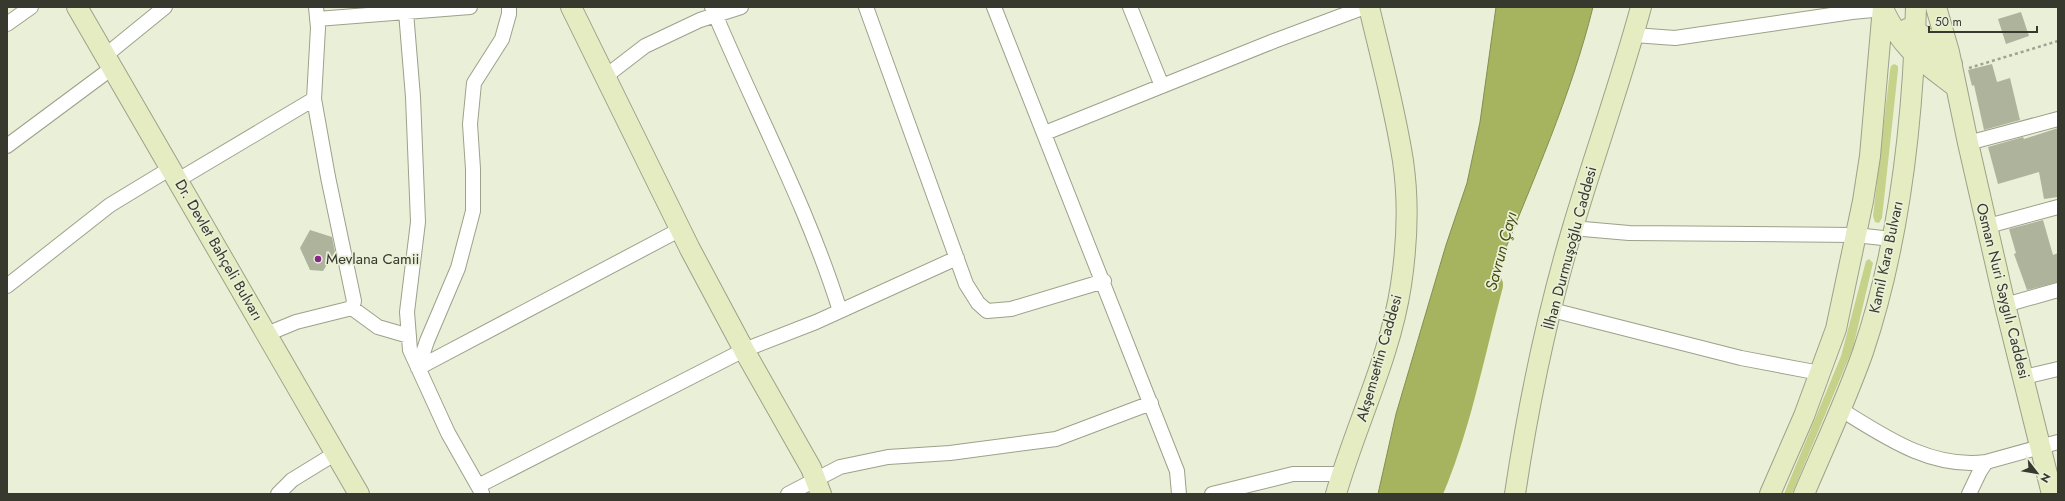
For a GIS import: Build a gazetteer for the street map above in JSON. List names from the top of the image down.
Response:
{
  "streets": {
    "street": [
      "İlhan Durmuşoğlu Caddesi",
      "Dr. Devlet Bahçeli Bulvarı",
      "Kamil Kara Bulvarı",
      "Osman Nuri Saygılı Caddesi",
      "Akşemsettin Caddesi"
    ]
  },
  "water": ["Savrun Çayı"],
  "places": ["Mevlana Camii"],
  "scale_bar": "50 m",
  "north": "bottom right"
}
